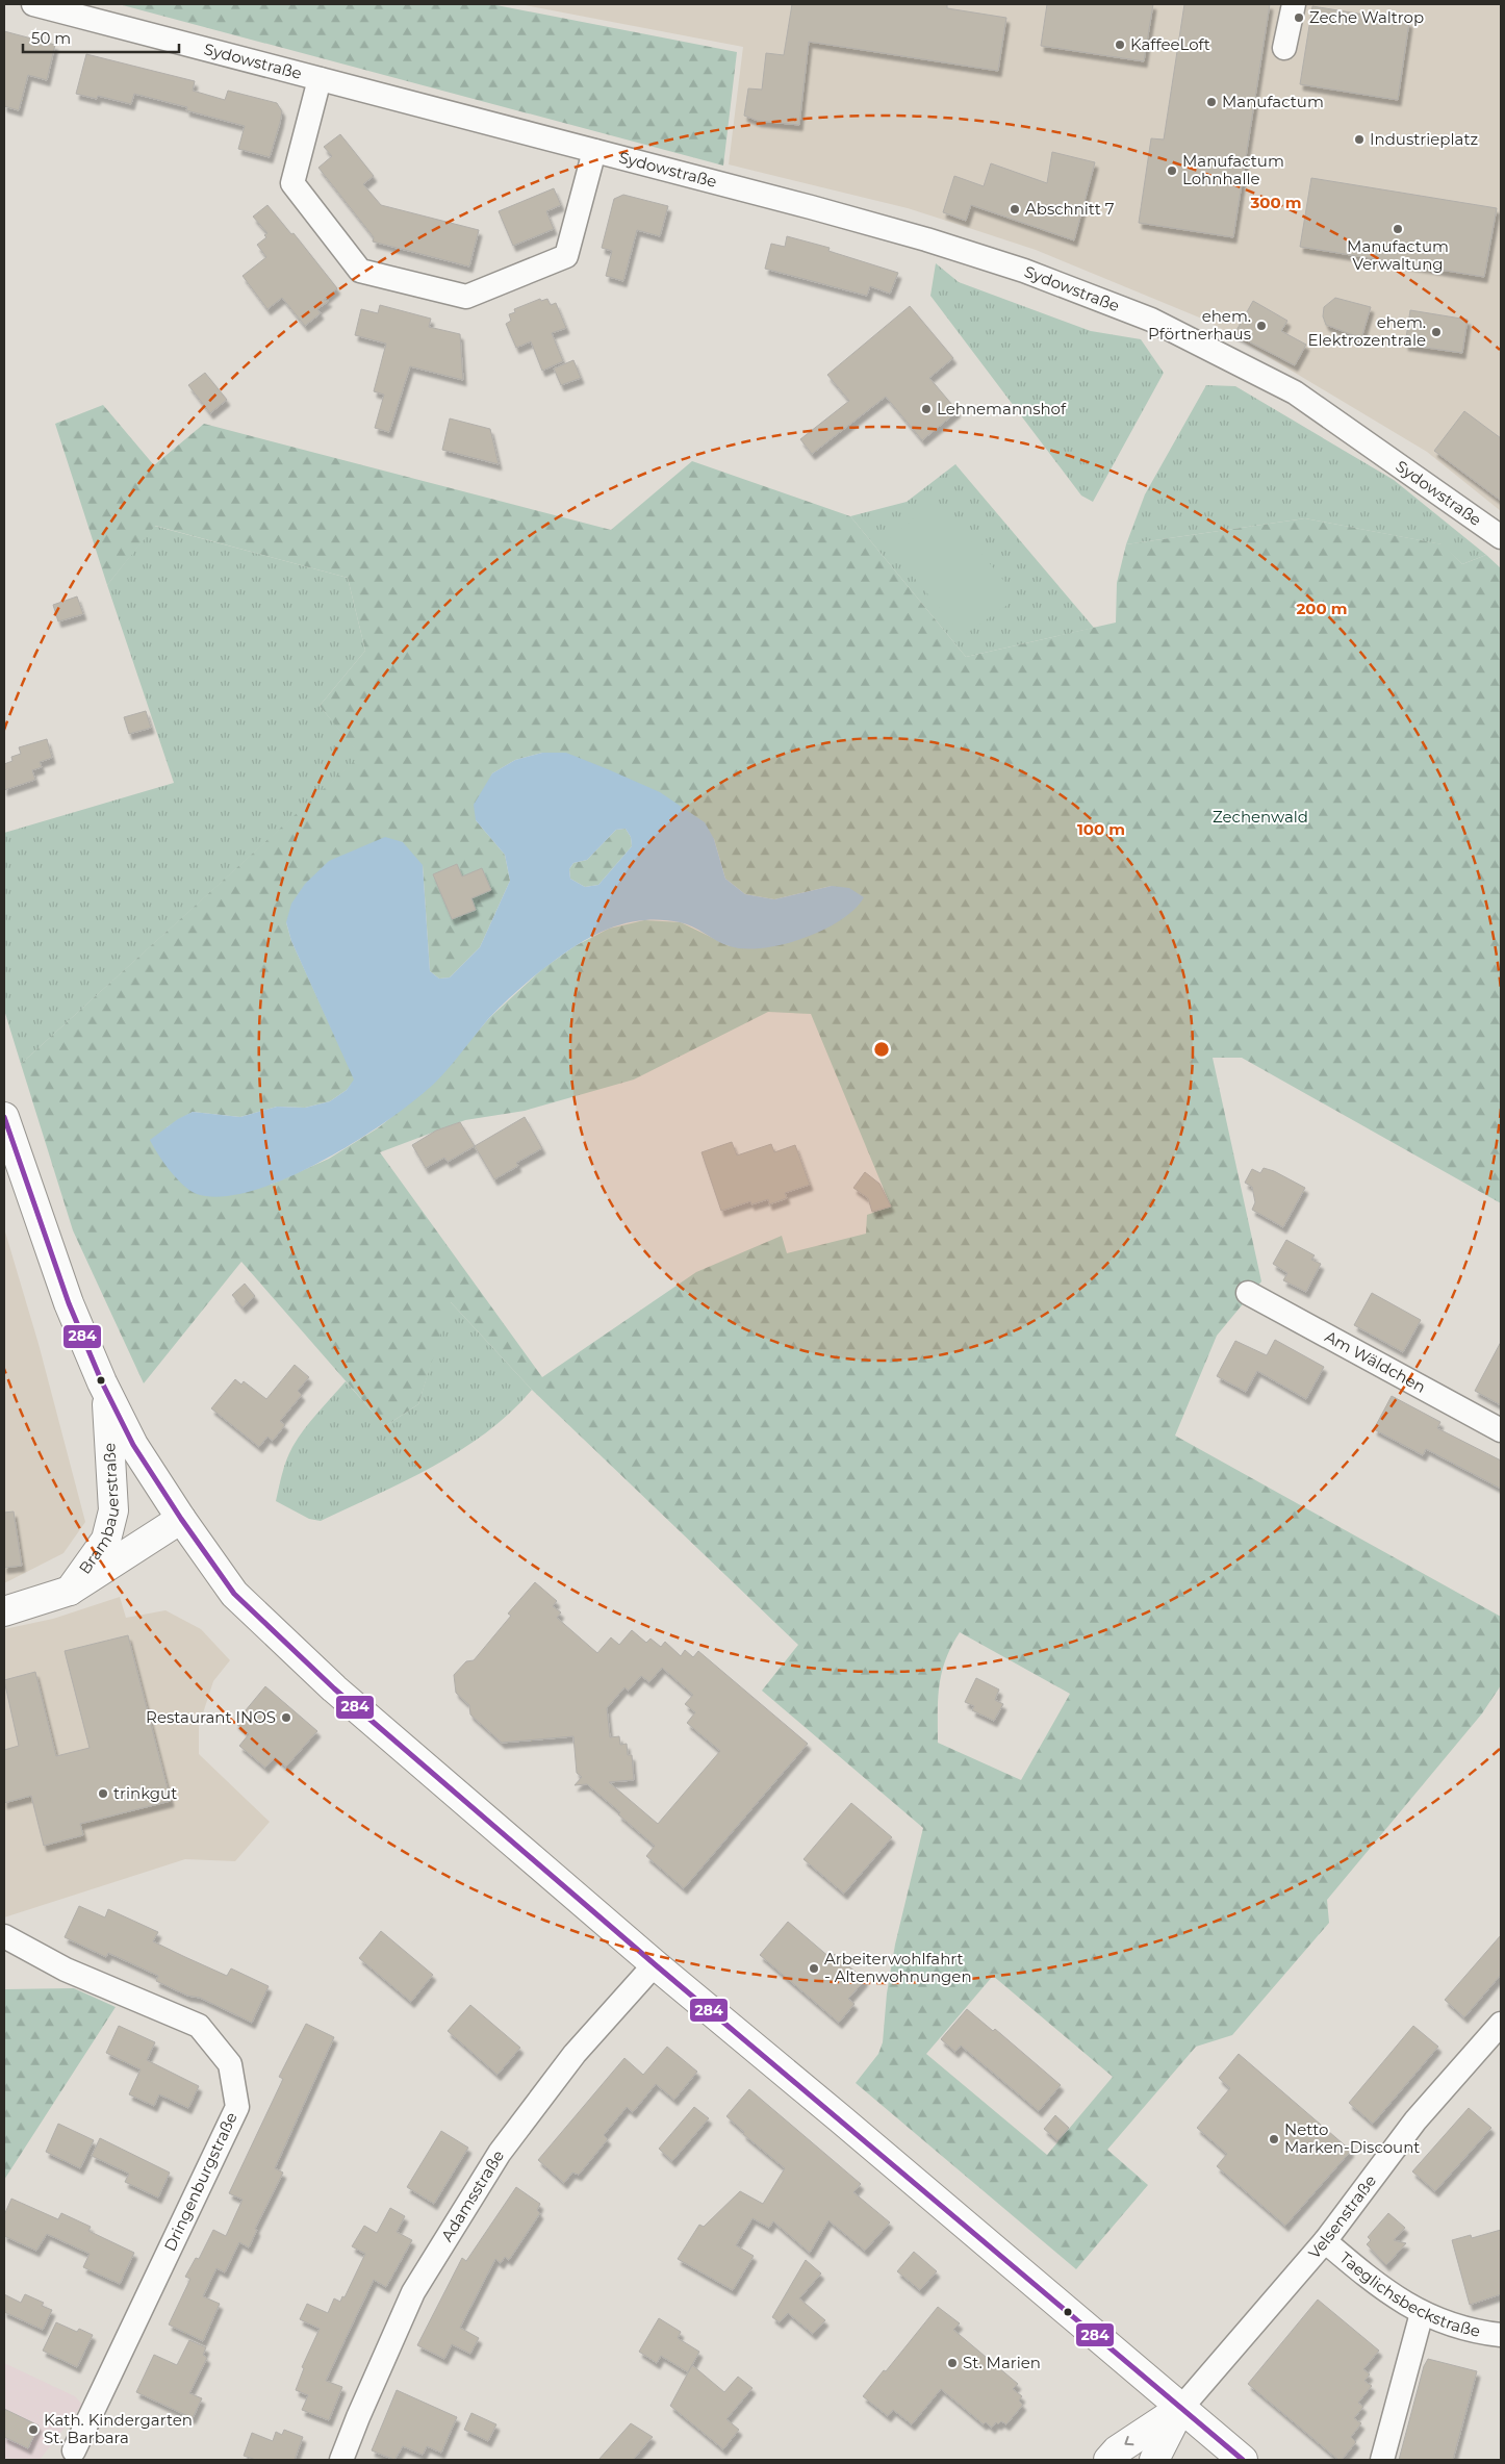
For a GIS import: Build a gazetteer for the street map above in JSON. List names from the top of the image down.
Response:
{
  "streets": {
    "main road": ["Brambauerstraße"],
    "street": [
      "Sydowstraße",
      "Am Wäldchen",
      "Dringenburgstraße",
      "Adamsstraße",
      "Velsenstraße",
      "Taeglichsbeckstraße"
    ]
  },
  "crossings": [
    ["Brambauerstraße", "Adamsstraße"],
    ["Brambauerstraße", "Velsenstraße"],
    ["Velsenstraße", "Taeglichsbeckstraße"]
  ],
  "parks": ["Zechenwald"],
  "places": [
    "Zeche Waltrop",
    "KaffeeLoft",
    "Manufactum",
    "Industrieplatz",
    "Manufactum Lohnhalle",
    "Abschnitt 7",
    "Manufactum Verwaltung",
    "ehem. Pförtnerhaus",
    "ehem. Elektrozentrale",
    "Lehnemannshof",
    "Restaurant INOS",
    "trinkgut",
    "Arbeiterwohlfahrt - Altenwohnungen",
    "Netto Marken-Discount",
    "St. Marien",
    "Kath. Kindergarten St. Barbara"
  ],
  "lines": ["transit line 284"],
  "scale_bar": "50 m",
  "rings": ["300 m", "200 m", "100 m"]
}
